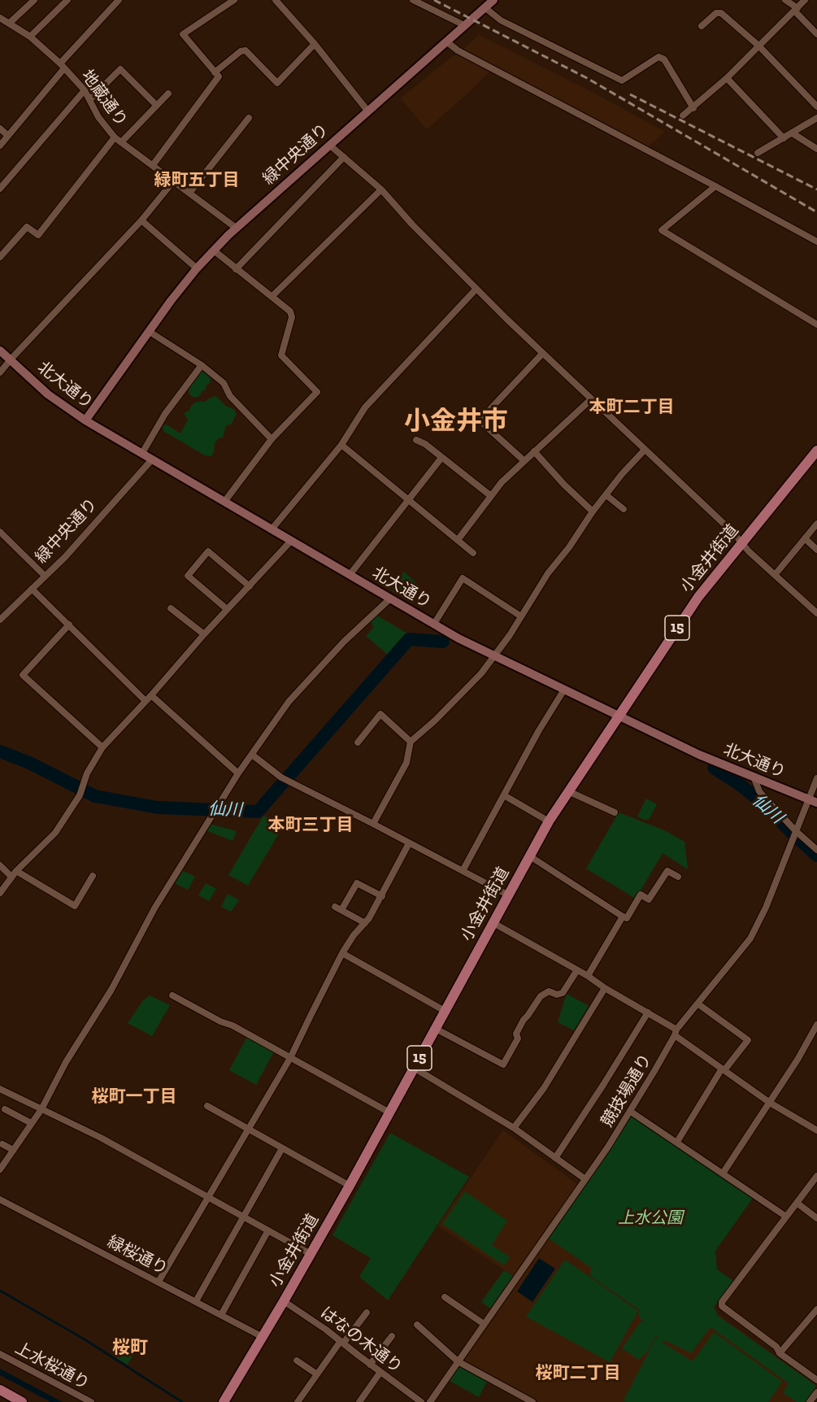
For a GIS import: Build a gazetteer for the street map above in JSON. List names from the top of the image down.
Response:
{
  "streets": {
    "main road": ["小金井街道", "15"],
    "street": [
      "地蔵通り",
      "緑中央通り",
      "北大通り",
      "競技場通り",
      "緑桜通り",
      "はなの木通り",
      "上水桜通り"
    ]
  },
  "crossings": [
    ["地蔵通り", "緑中央通り"],
    ["緑中央通り", "北大通り"],
    ["北大通り", "小金井街道"],
    ["北大通り", "競技場通り"],
    ["小金井街道", "緑桜通り"],
    ["小金井街道", "はなの木通り"]
  ],
  "districts": [
    "緑町五丁目",
    "本町二丁目",
    "小金井市",
    "本町三丁目",
    "桜町一丁目",
    "桜町",
    "桜町二丁目"
  ],
  "water": ["仙川"],
  "parks": ["上水公園"]
}
